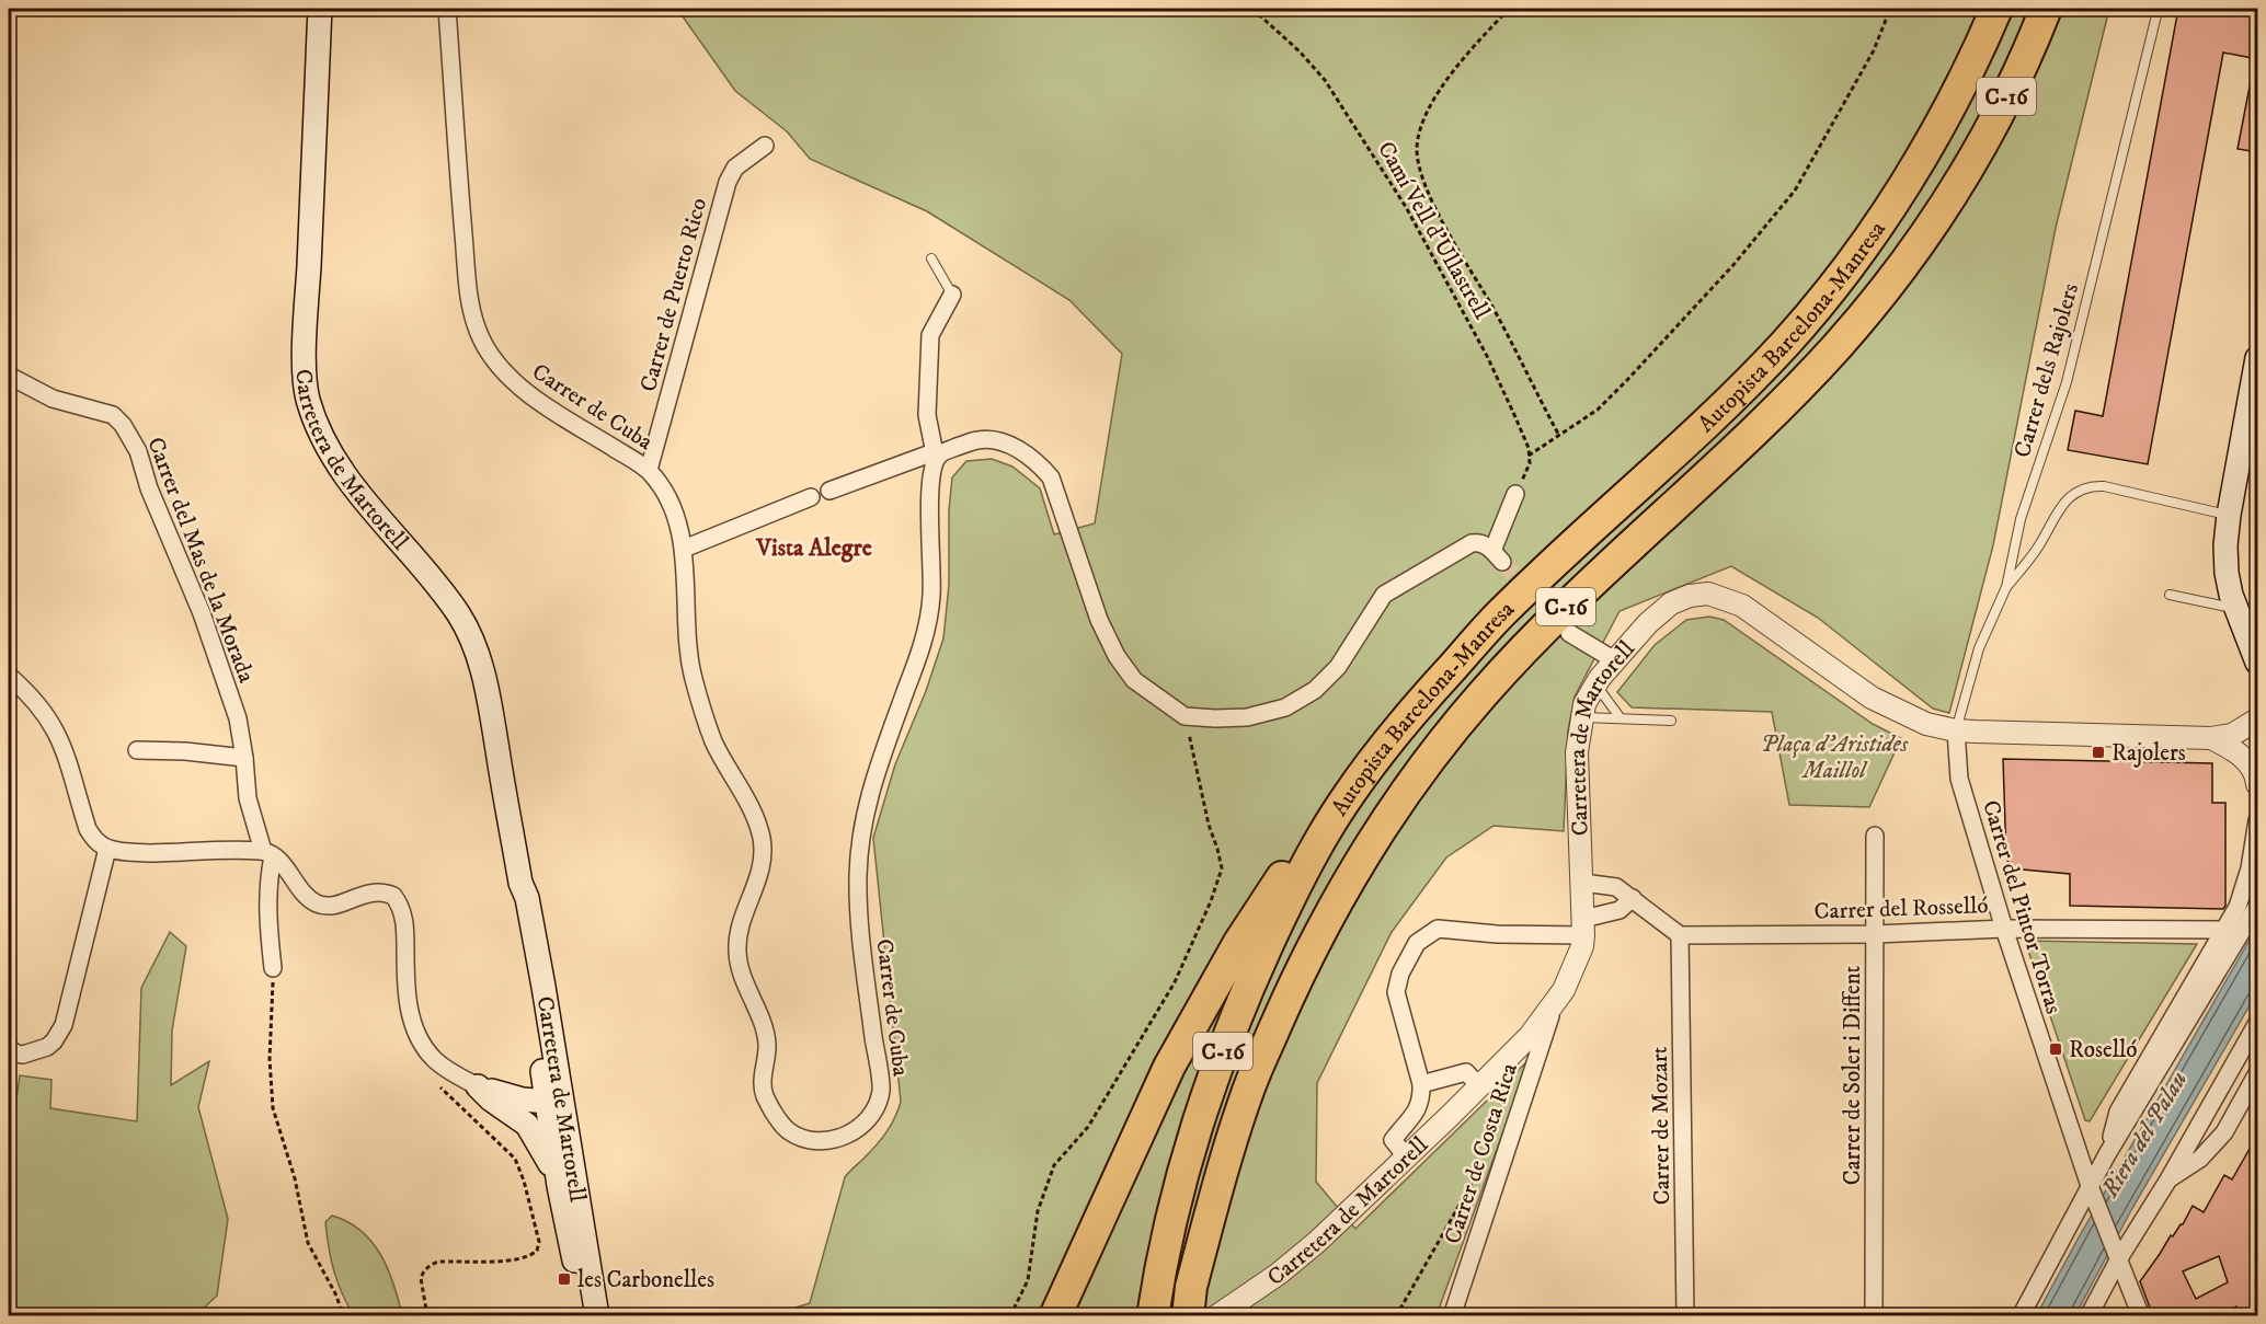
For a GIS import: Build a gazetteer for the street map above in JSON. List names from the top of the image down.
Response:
{
  "streets": {
    "highway": ["C-16", "Autopista Barcelona-Manresa"],
    "main road": ["Carretera de Martorell"],
    "street": [
      "Carrer de Puerto Rico",
      "Carrer de Cuba",
      "Carrer del Mas de la Morada",
      "Carrer del Pintor Torras",
      "Carrer del Rosselló",
      "Carrer de Soler i Diffent",
      "Carrer de Mozart",
      "Carrer de Costa Rica"
    ],
    "lane": ["Carrer dels Rajolers"],
    "path": ["Camí Vell d'Ullastrell"]
  },
  "crossings": [
    ["Carrer de Puerto Rico", "Carrer de Cuba"],
    ["Carrer dels Rajolers", "Carretera de Martorell"],
    ["Carrer dels Rajolers", "Carrer del Pintor Torras"],
    ["Carretera de Martorell", "Carrer del Pintor Torras"],
    ["Carretera de Martorell", "Carrer de Costa Rica"],
    ["Carrer del Pintor Torras", "Carrer del Rosselló"],
    ["Carrer del Rosselló", "Carrer de Soler i Diffent"],
    ["Carrer del Rosselló", "Carrer de Mozart"]
  ],
  "districts": ["Vista Alegre"],
  "water": ["Riera del Palau"],
  "parks": ["Plaça d'Aristides Maillol"],
  "places": {
    "transit": ["Rajolers", "Roselló", "les Carbonelles"]
  }
}
